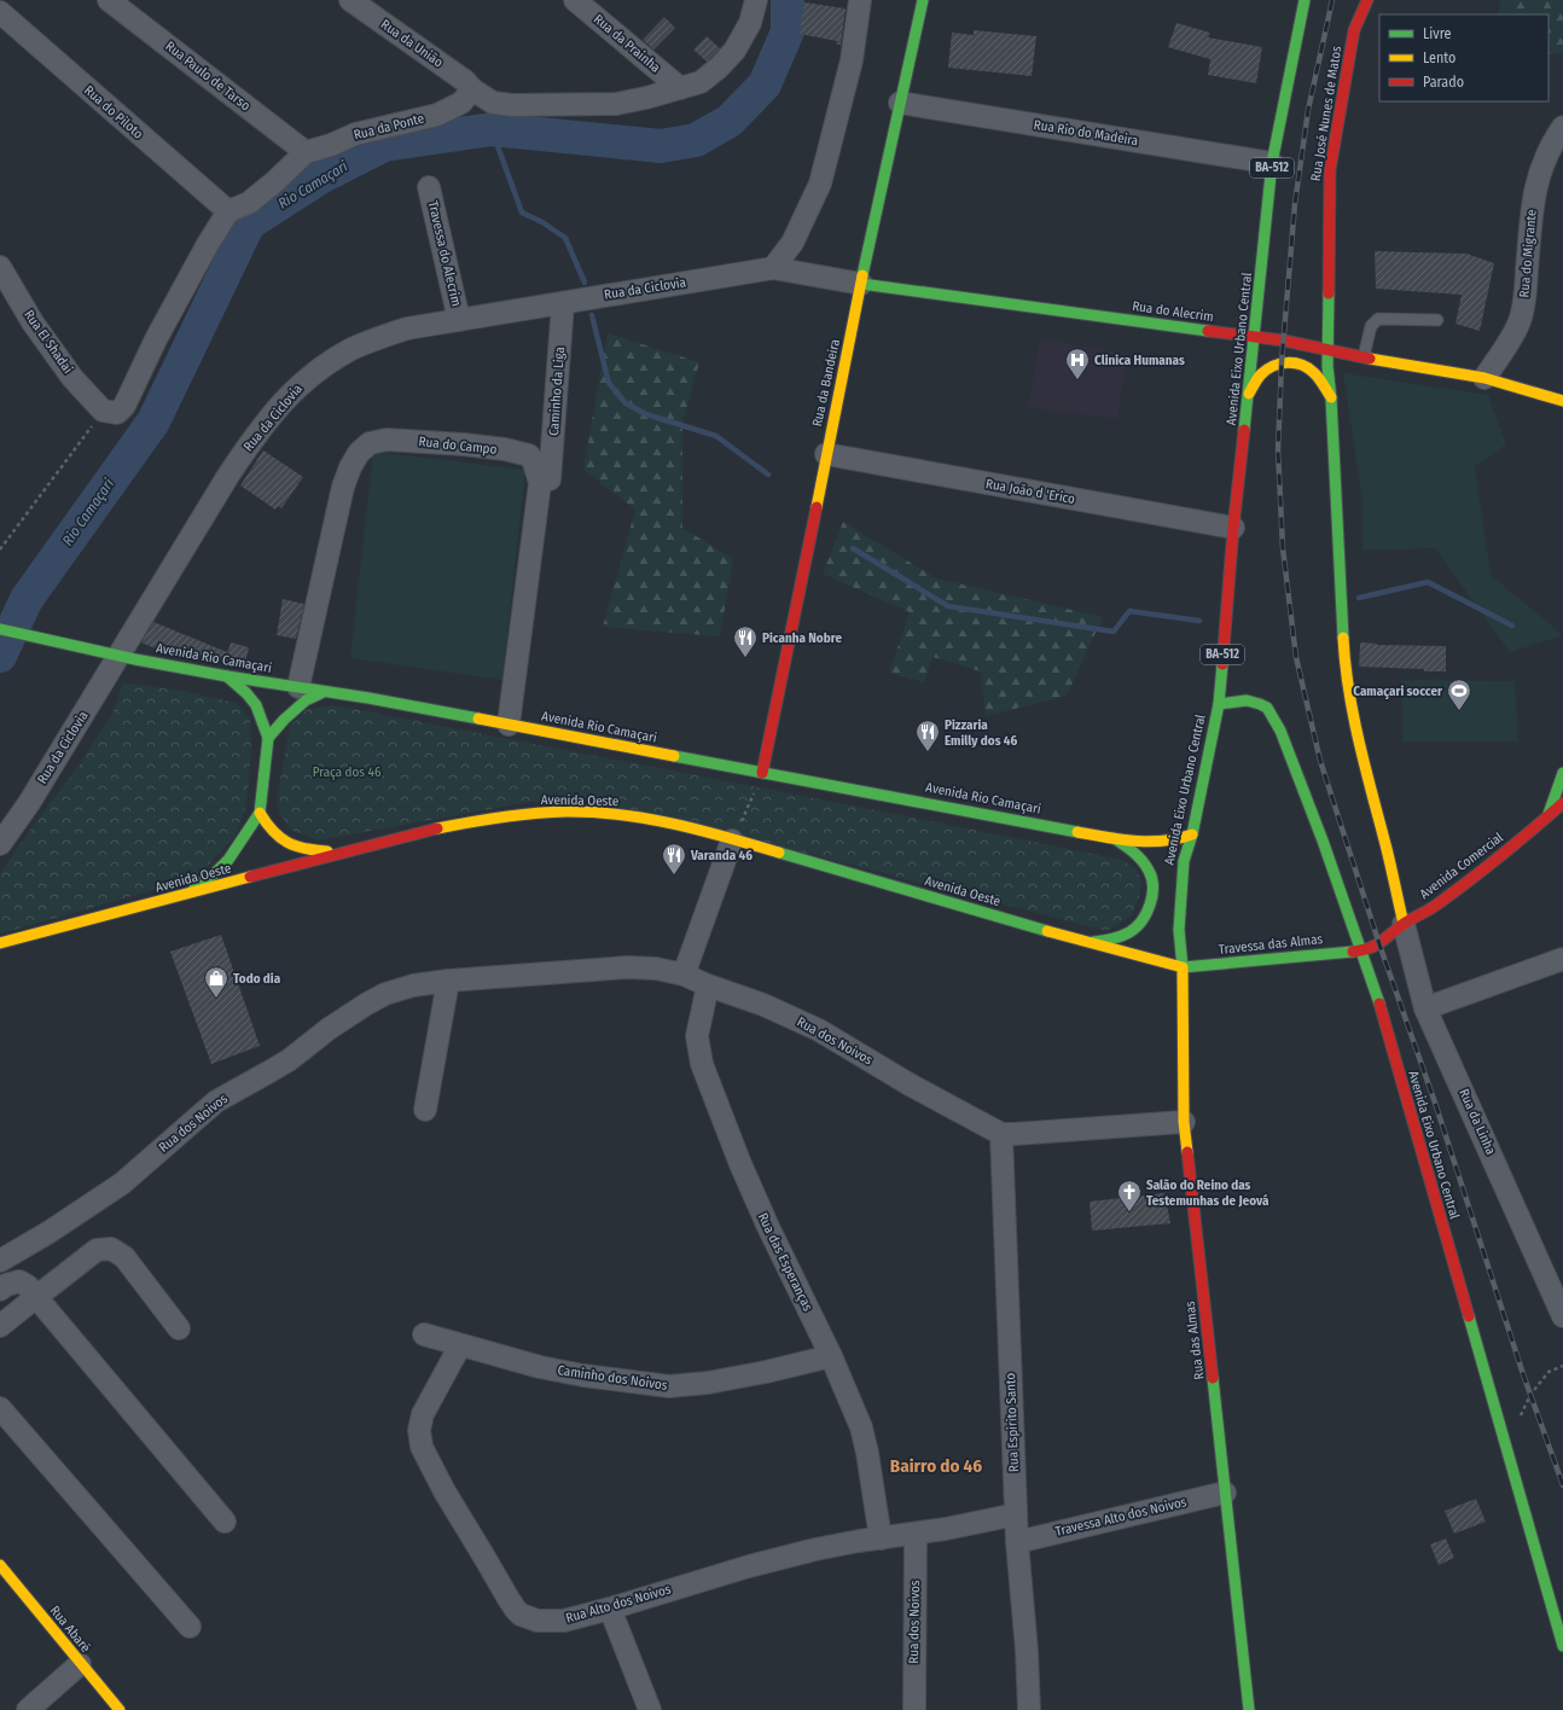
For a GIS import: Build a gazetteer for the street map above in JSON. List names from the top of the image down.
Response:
{
  "streets": {
    "main road": [
      "Rua José Nunes de Matos",
      "BA-512",
      "Rua do Alecrim",
      "Avenida Eixo Urbano Central",
      "Rua da Bandeira",
      "Avenida Rio Camaçari",
      "Avenida Oeste",
      "Avenida Comercial",
      "Travessa das Almas",
      "Rua das Almas",
      "Rua Abaré"
    ],
    "street": [
      "Rua da União",
      "Rua da Prainha",
      "Rua Paulo de Tarso",
      "Rua do Piloto",
      "Rua da Ponte",
      "Rua Rio do Madeira",
      "Travessa do Alecrim",
      "Rua do Migrante",
      "Rua da Ciclovia",
      "Rua El Shadai",
      "Caminho da Liga",
      "Rua do Campo",
      "Rua João d 'Erico",
      "Rua dos Noivos",
      "Rua da Linha",
      "Rua das Esperanças",
      "Caminho dos Noivos",
      "Rua Espirito Santo",
      "Travessa Alto dos Noivos",
      "Rua Alto dos Noivos"
    ]
  },
  "crossings": [
    ["Rua da União", "Rua da Ponte"],
    ["Rua Paulo de Tarso", "Rua da Ponte"],
    ["Rua do Piloto", "Rua da Ponte"],
    ["Rua José Nunes de Matos", "Rua do Alecrim"],
    ["Rua Rio do Madeira", "Avenida Eixo Urbano Central"],
    ["Rua Rio do Madeira", "Rua da Bandeira"],
    ["Travessa do Alecrim", "Rua da Ciclovia"],
    ["Rua do Migrante", "Rua do Alecrim"],
    ["Rua da Ciclovia", "Rua do Alecrim"],
    ["Rua da Ciclovia", "Rua da Bandeira"],
    ["Rua da Ciclovia", "Caminho da Liga"],
    ["Rua da Ciclovia", "Avenida Rio Camaçari"],
    ["Rua do Alecrim", "Avenida Eixo Urbano Central"],
    ["Rua do Alecrim", "Rua da Bandeira"],
    ["Avenida Eixo Urbano Central", "Rua João d 'Erico"],
    ["Avenida Eixo Urbano Central", "Avenida Rio Camaçari"],
    ["Avenida Eixo Urbano Central", "Avenida Oeste"],
    ["Avenida Eixo Urbano Central", "Avenida Comercial"],
    ["Avenida Eixo Urbano Central", "Travessa das Almas"],
    ["Avenida Eixo Urbano Central", "Rua das Almas"],
    ["Rua da Bandeira", "Rua João d 'Erico"],
    ["Rua da Bandeira", "Avenida Rio Camaçari"],
    ["Rua do Campo", "Avenida Rio Camaçari"],
    ["Avenida Oeste", "Travessa das Almas"],
    ["Avenida Oeste", "Rua das Almas"],
    ["Avenida Comercial", "Travessa das Almas"],
    ["Avenida Comercial", "Rua da Linha"],
    ["Travessa das Almas", "Rua das Almas"],
    ["Rua dos Noivos", "Rua das Esperanças"],
    ["Rua dos Noivos", "Rua Espirito Santo"],
    ["Rua dos Noivos", "Rua Alto dos Noivos"],
    ["Rua das Esperanças", "Caminho dos Noivos"],
    ["Rua das Esperanças", "Rua Alto dos Noivos"],
    ["Rua das Almas", "Travessa Alto dos Noivos"],
    ["Caminho dos Noivos", "Rua Alto dos Noivos"],
    ["Rua Espirito Santo", "Travessa Alto dos Noivos"],
    ["Rua Espirito Santo", "Rua Alto dos Noivos"]
  ],
  "districts": ["Bairro do 46"],
  "water": ["Rio Camaçari"],
  "parks": ["Praça dos 46"],
  "places": {
    "hospital": ["Clinica Humanas"],
    "restaurant": ["Picanha Nobre", "Pizzaria Emilly dos 46", "Varanda 46"],
    "sports": ["Camaçari soccer"],
    "shop": ["Todo dia"],
    "church": ["Salão do Reino das Testemunhas de Jeová"]
  },
  "legend": ["Livre", "Lento", "Parado"]
}
